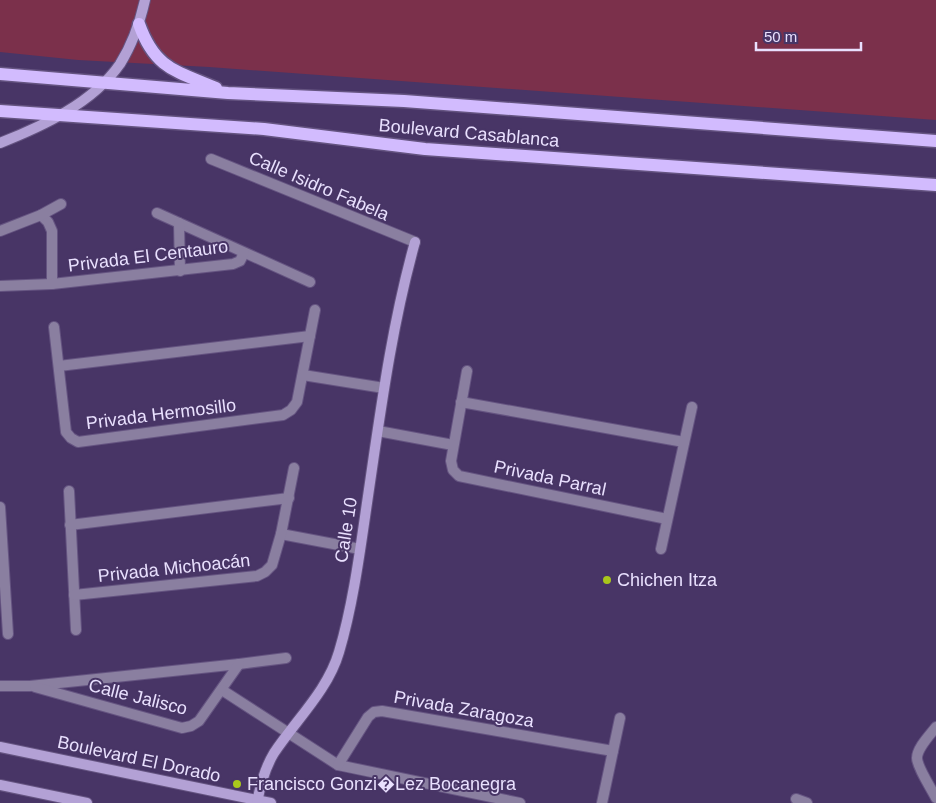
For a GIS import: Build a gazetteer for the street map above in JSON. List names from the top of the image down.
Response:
{
  "streets": {
    "main road": ["Boulevard Casablanca"],
    "street": [
      "Calle Isidro Fabela",
      "Privada El Centauro",
      "Privada Hermosillo",
      "Privada Parral",
      "Calle 10",
      "Privada Michoacán",
      "Calle Jalisco",
      "Privada Zaragoza",
      "Boulevard El Dorado"
    ]
  },
  "crossings": [
    ["Calle Isidro Fabela", "Calle 10"],
    ["Calle 10", "Boulevard El Dorado"]
  ],
  "places": ["Chichen Itza", "Francisco Gonzi�Lez Bocanegra"],
  "scale_bar": "50 m"
}
